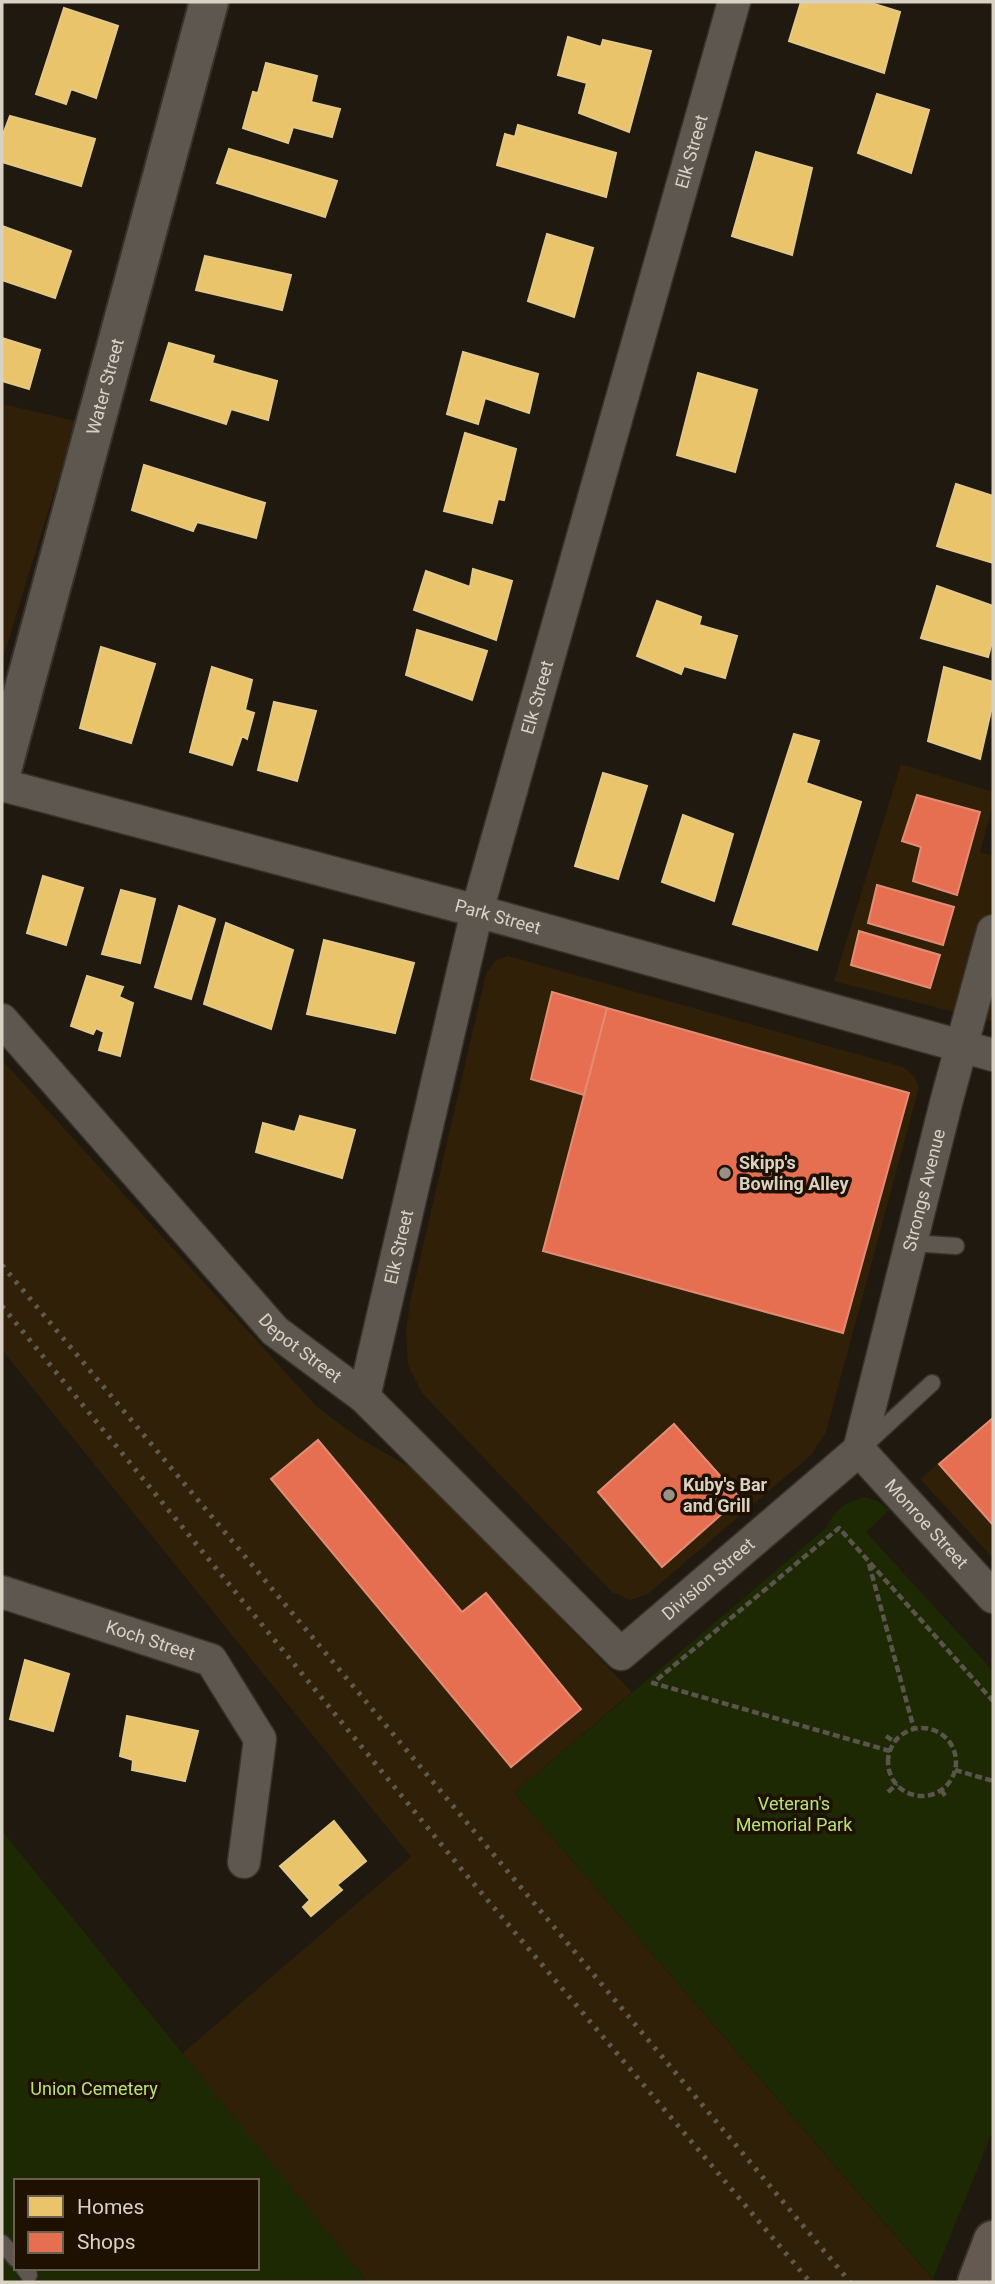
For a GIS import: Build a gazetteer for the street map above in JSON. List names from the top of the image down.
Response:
{
  "streets": {
    "street": [
      "Elk Street",
      "Water Street",
      "Park Street",
      "Strongs Avenue",
      "Depot Street",
      "Monroe Street",
      "Division Street",
      "Koch Street"
    ]
  },
  "crossings": [
    ["Elk Street", "Park Street"],
    ["Elk Street", "Depot Street"],
    ["Park Street", "Strongs Avenue"],
    ["Strongs Avenue", "Monroe Street"],
    ["Strongs Avenue", "Division Street"],
    ["Depot Street", "Division Street"],
    ["Monroe Street", "Division Street"]
  ],
  "parks": ["Veteran's Memorial Park", "Union Cemetery"],
  "places": ["Skipp's Bowling Alley", "Kuby's Bar and Grill"],
  "legend": ["Homes", "Shops"]
}
